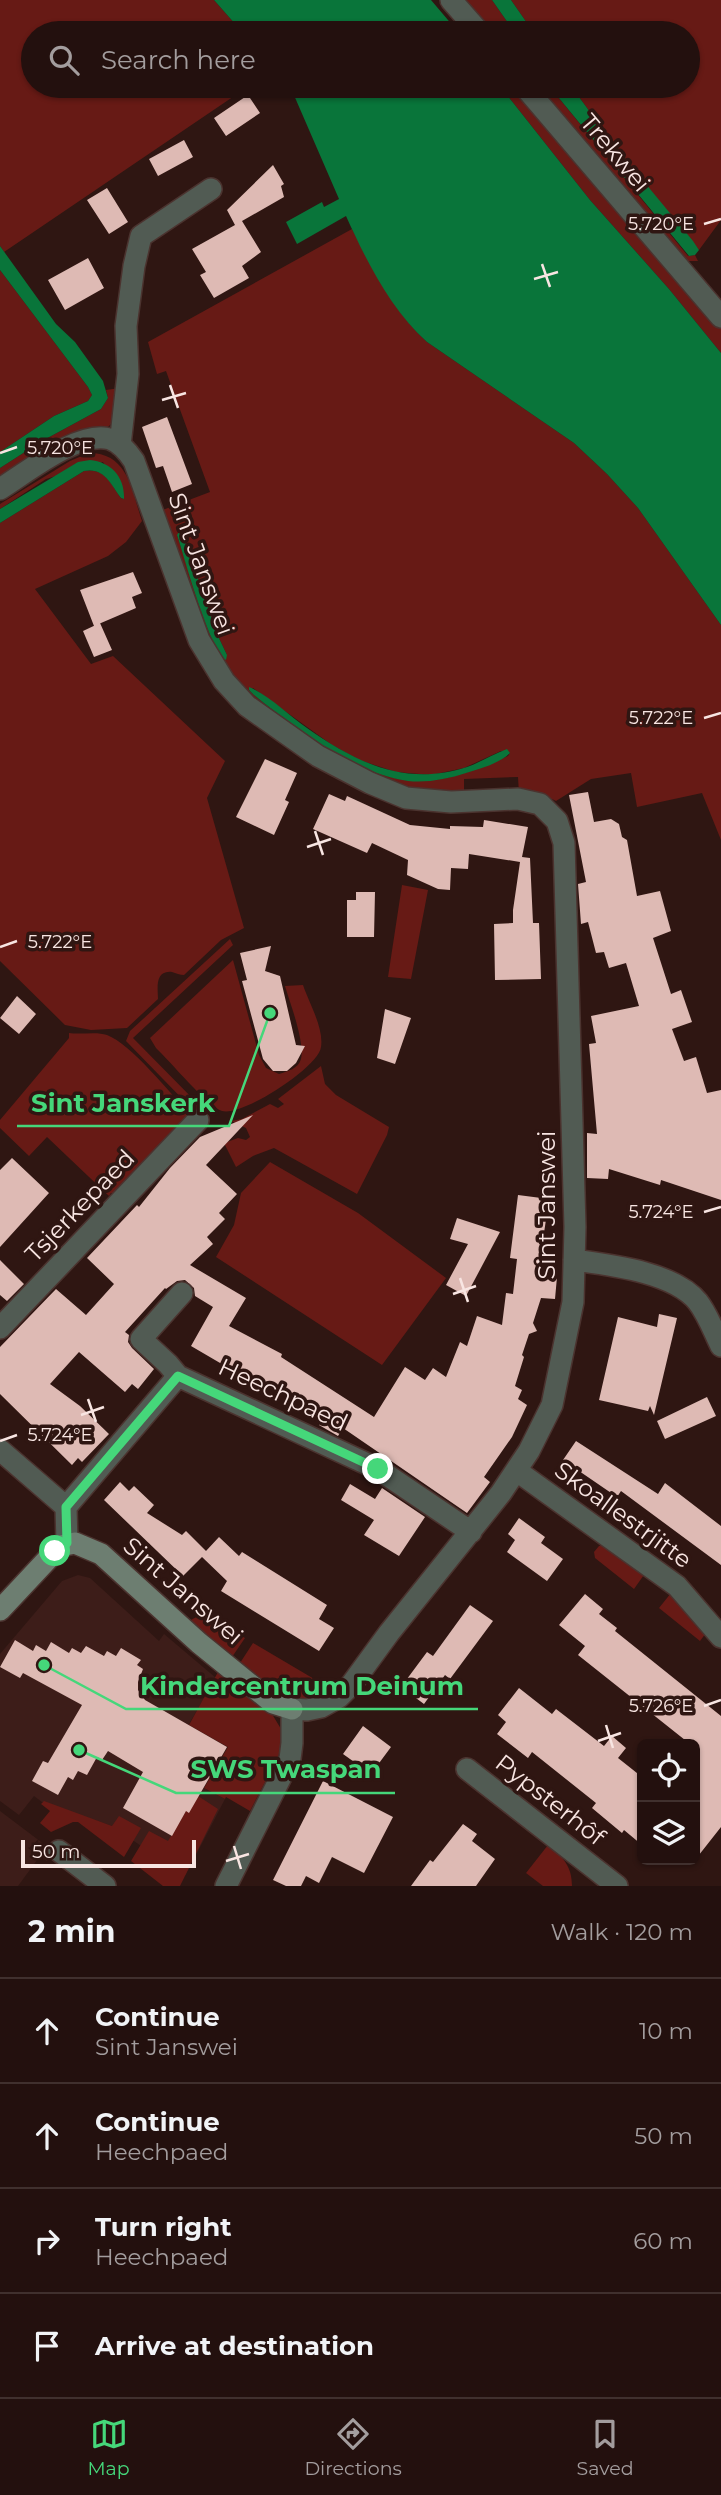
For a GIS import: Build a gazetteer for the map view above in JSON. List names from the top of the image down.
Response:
{
  "streets": {
    "street": [
      "Trekwei",
      "Sint Janswei",
      "Tsjerkepaed",
      "Heechpaed",
      "Skoallestrjitte",
      "Pypsterhôf"
    ]
  },
  "crossings": [
    ["Sint Janswei", "Heechpaed"],
    ["Sint Janswei", "Skoallestrjitte"]
  ],
  "places": ["Sint Janskerk", "Kindercentrum Deinum", "SWS Twaspan"],
  "scale_bar": "50 m",
  "page": {
    "search": "Search here",
    "scale": "50 m",
    "heading": ["2 min", "Walk · 120 m"],
    "list": [
      ["Continue", "Sint Janswei", "10 m"],
      ["Continue", "Heechpaed", "50 m"],
      ["Turn right", "Heechpaed", "60 m"],
      "Arrive at destination"
    ],
    "nav": ["Map", "Directions", "Saved"]
  },
  "coordinates": [
    "5.720°E",
    "5.722°E",
    "5.724°E",
    "5.726°E"
  ]
}
